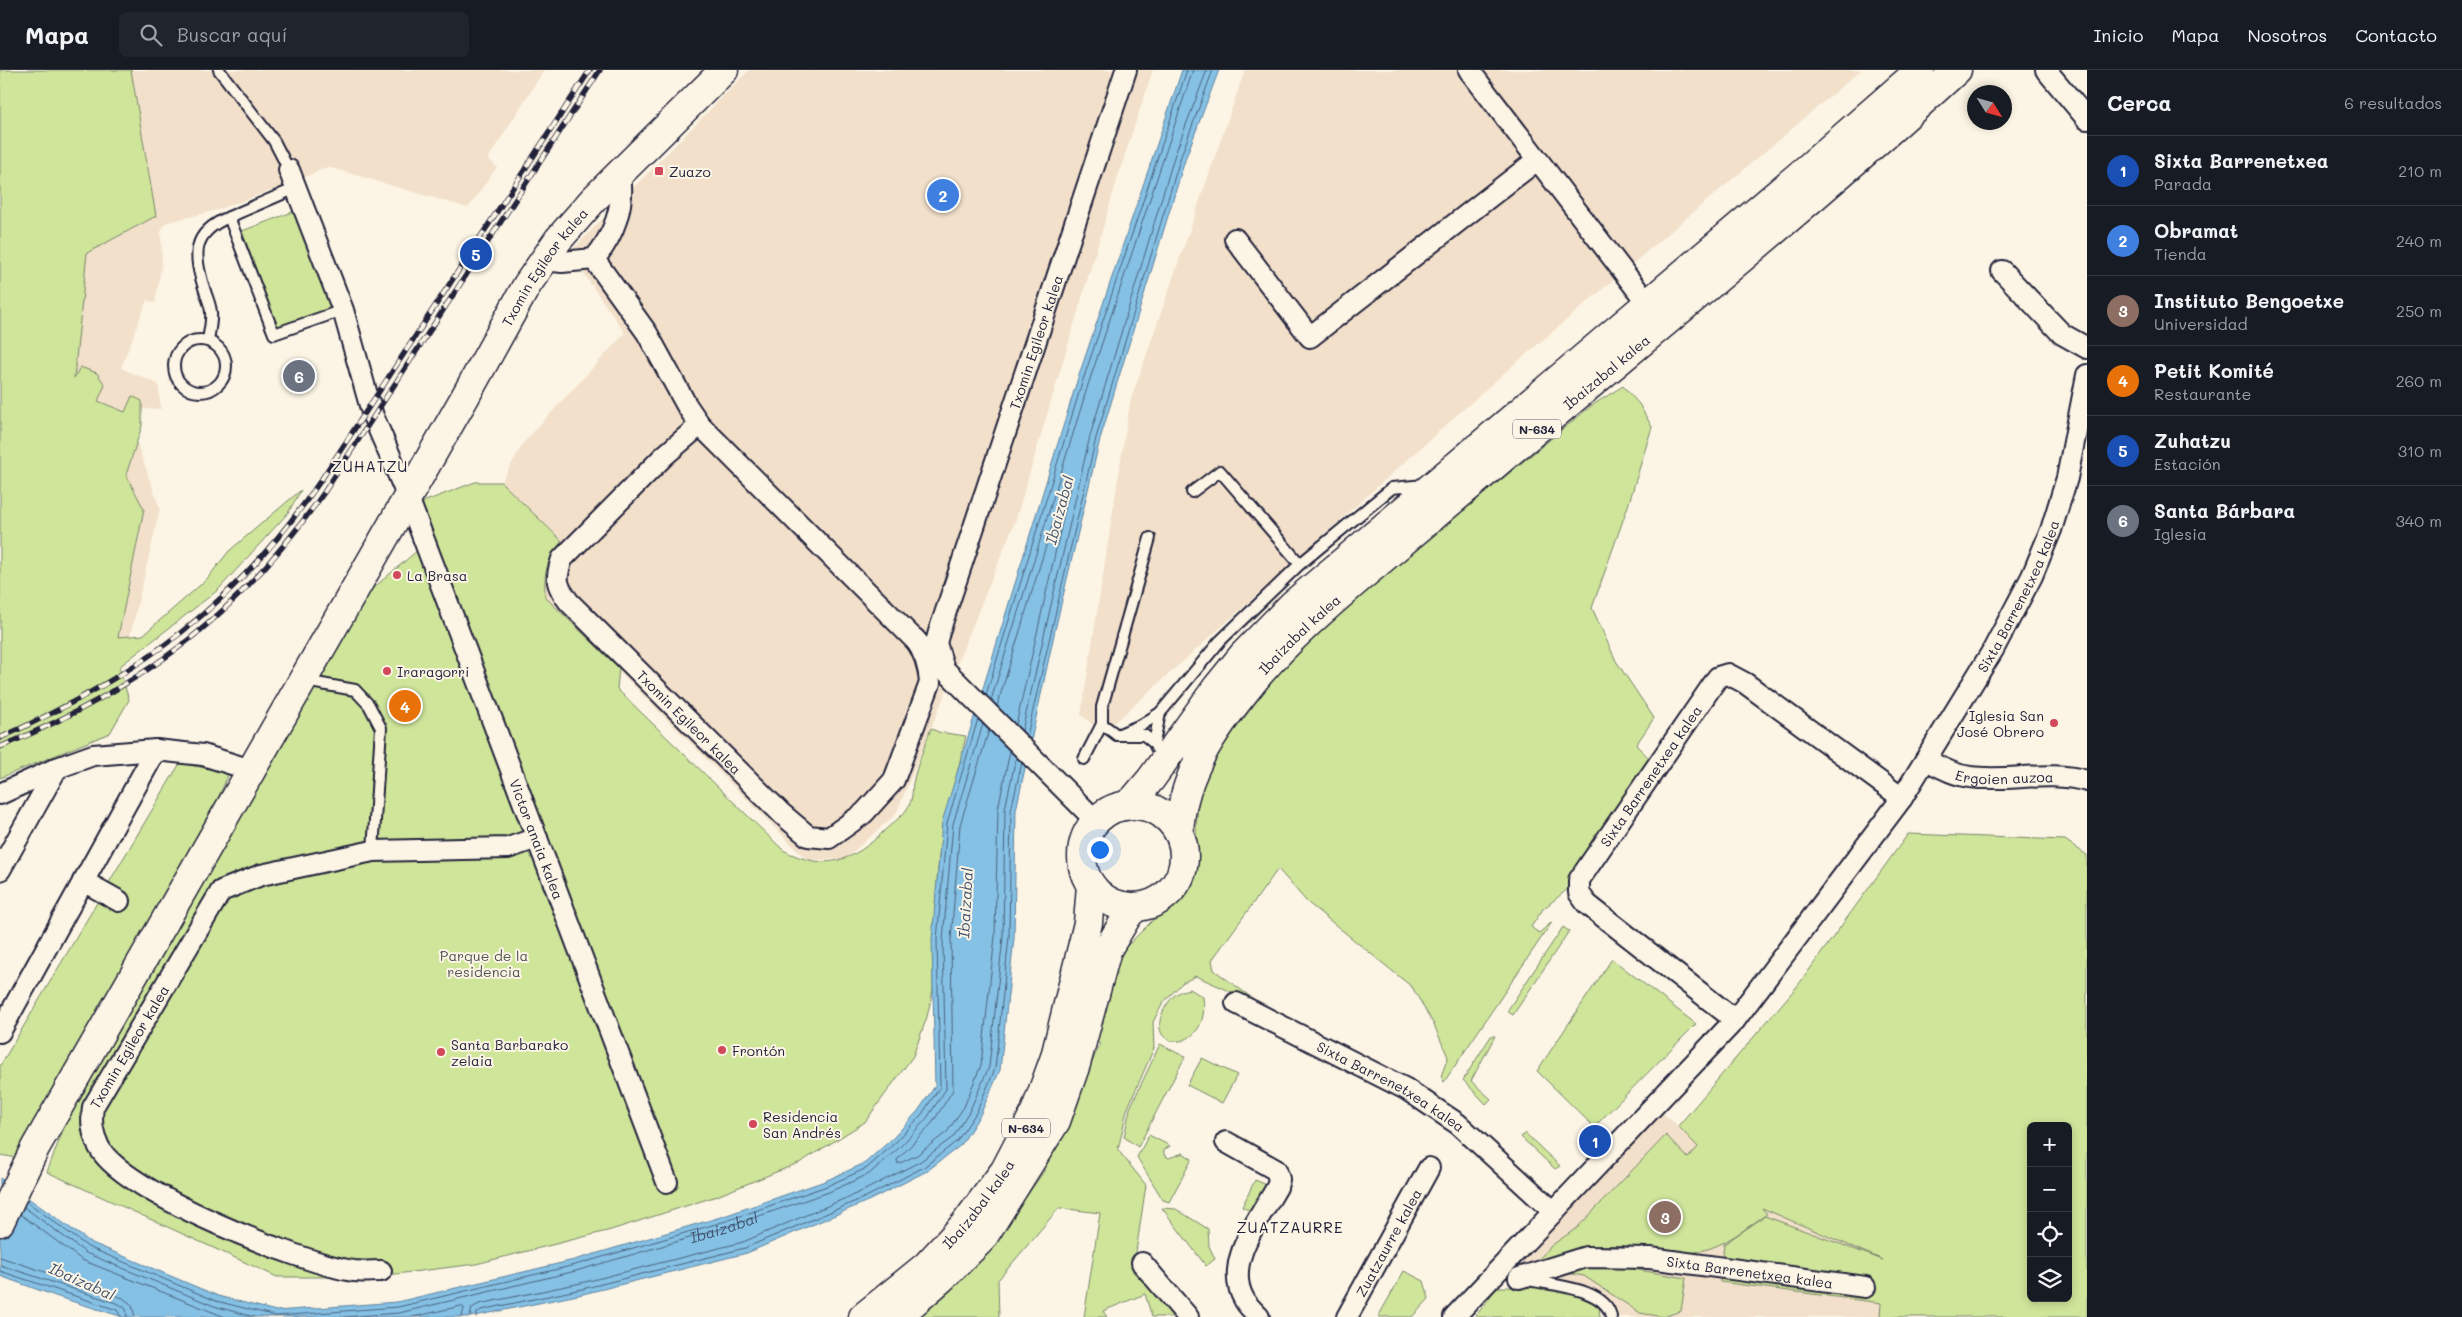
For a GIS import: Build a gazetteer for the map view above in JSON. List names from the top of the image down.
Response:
{
  "streets": {
    "main road": ["Txomin Egileor kalea", "Ibaizabal kalea", "N-634"],
    "street": [
      "Sixta Barrenetxea kalea",
      "Ergoien auzoa",
      "Victor anaia kalea",
      "Zuatzaurre kalea"
    ]
  },
  "crossings": [
    ["Txomin Egileor kalea", "Victor anaia kalea"],
    ["Ibaizabal kalea", "N-634"],
    ["Sixta Barrenetxea kalea", "Ergoien auzoa"]
  ],
  "districts": ["ZUHATZU", "ZUATZAURRE"],
  "water": ["Ibaizabal"],
  "parks": ["Parque de la residencia"],
  "places": {
    "transit": ["Zuazo"],
    "other": [
      "La Brasa",
      "Iraragorri",
      "Iglesia San José Obrero",
      "Frontón",
      "Santa Barbarako zelaia",
      "Residencia San Andrés"
    ]
  },
  "north": "bottom right",
  "page": {
    "header": "Mapa",
    "search": "Buscar aquí",
    "nav": [
      "Inicio",
      "Mapa",
      "Nosotros",
      "Contacto"
    ],
    "heading": ["Cerca", "6 resultados"],
    "list": [
      {
        "mark": "1",
        "name": "Sixta Barrenetxea",
        "note": "Parada",
        "value": "210 m"
      },
      {
        "mark": "2",
        "name": "Obramat",
        "note": "Tienda",
        "value": "240 m"
      },
      {
        "mark": "3",
        "name": "Instituto Bengoetxe",
        "note": "Universidad",
        "value": "250 m"
      },
      {
        "mark": "4",
        "name": "Petit Komité",
        "note": "Restaurante",
        "value": "260 m"
      },
      {
        "mark": "5",
        "name": "Zuhatzu",
        "note": "Estación",
        "value": "310 m"
      },
      {
        "mark": "6",
        "name": "Santa Bárbara",
        "note": "Iglesia",
        "value": "340 m"
      }
    ],
    "pins": [
      "2",
      "5",
      "6",
      "4",
      "1",
      "3"
    ],
    "map_buttons": ["+", "−"]
  }
}
